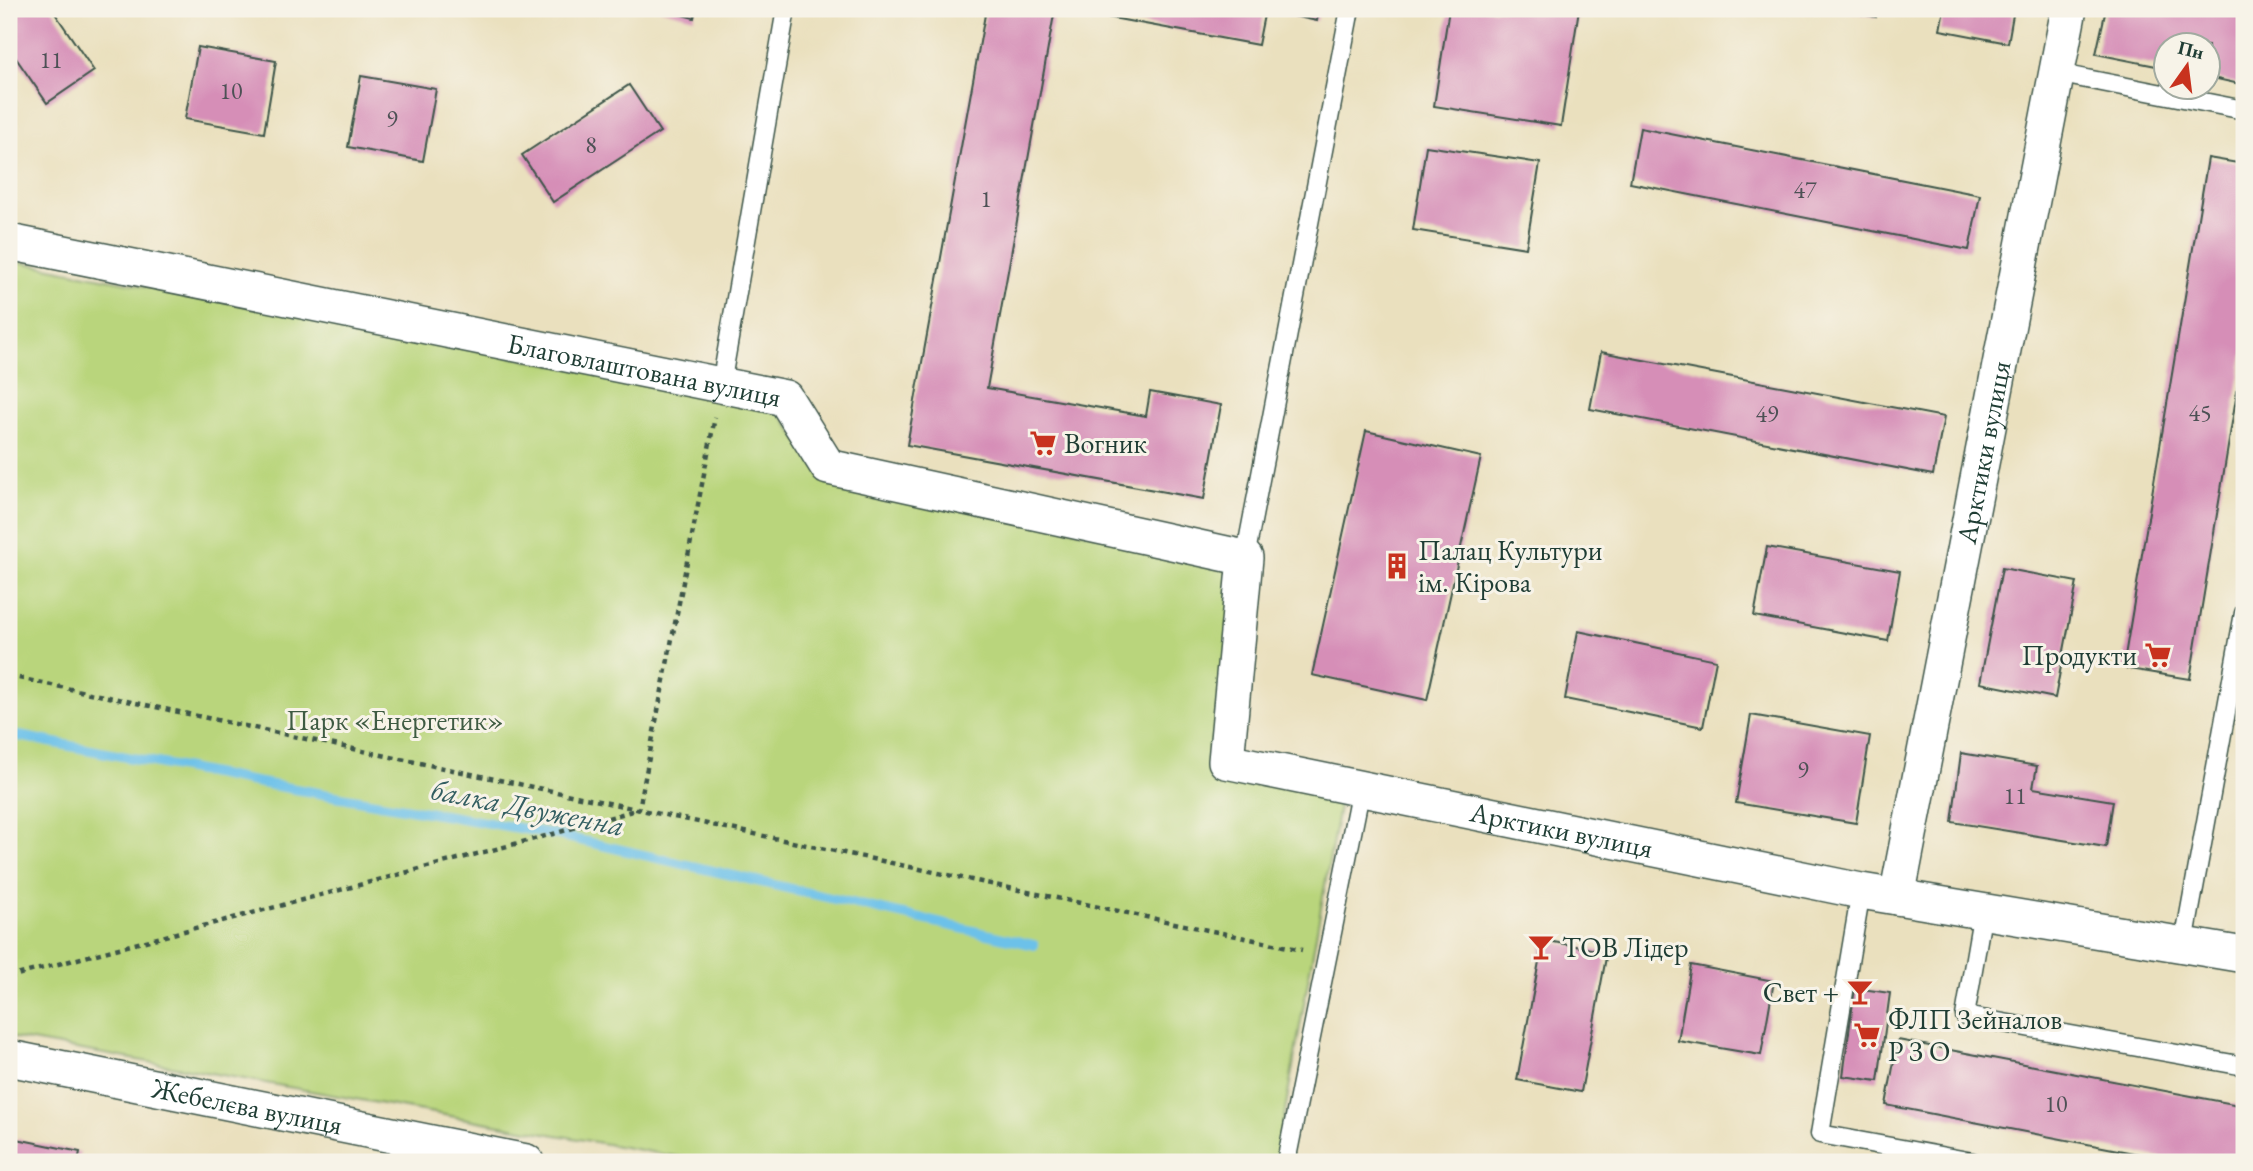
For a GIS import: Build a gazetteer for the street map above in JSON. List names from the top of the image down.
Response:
{
  "streets": {
    "street": ["Благовлаштована вулиця", "Арктики вулиця", "Жебелєва вулиця"]
  },
  "crossings": [
    ["Благовлаштована вулиця", "Арктики вулиця"]
  ],
  "water": ["балка Двуженна"],
  "parks": ["Парк «Енергетик»"],
  "places": {
    "supermarket": ["Вогник", "Продукти", "ФЛП Зейналов Р З О"],
    "building": ["Палац Культури ім. Кірова"],
    "bar": ["ТОВ Лідер", "Свет +"]
  },
  "house_numbers": [
    "11",
    "10",
    "9",
    "8",
    "47",
    "1",
    "45",
    "49",
    "9",
    "11",
    "10"
  ],
  "north": "top"
}
